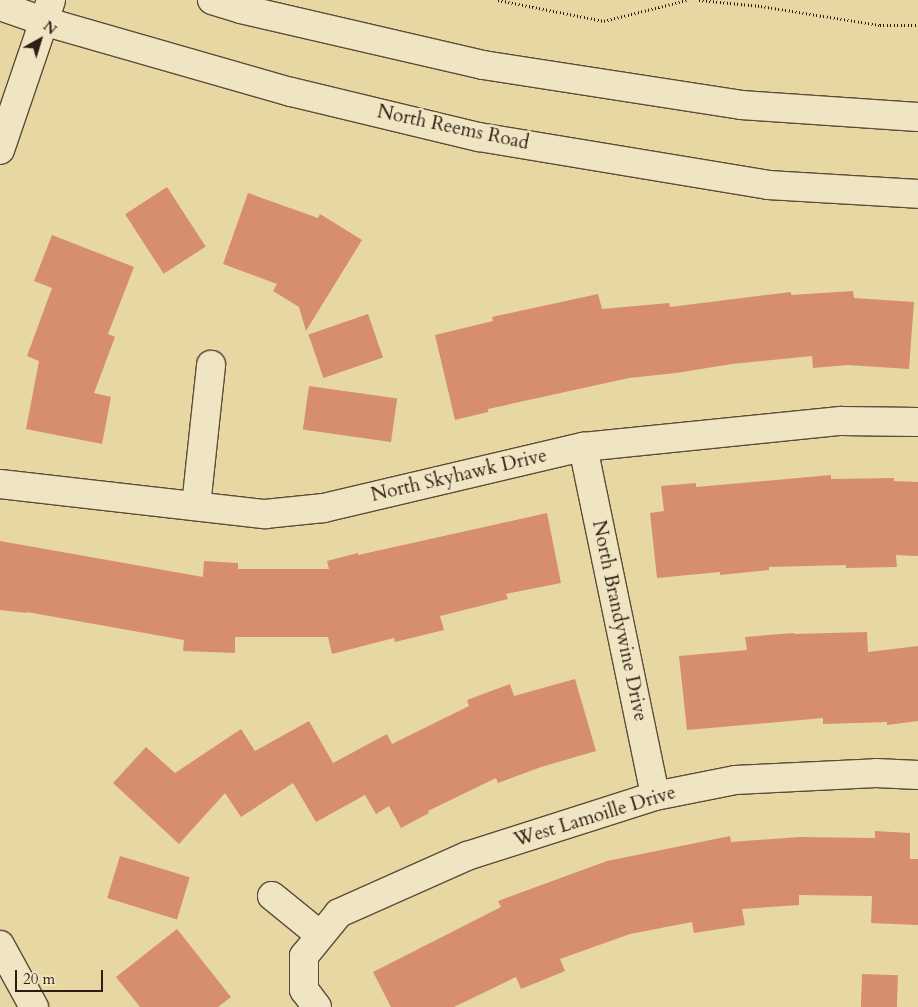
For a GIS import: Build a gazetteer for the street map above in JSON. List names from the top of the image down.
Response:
{
  "streets": {
    "street": [
      "North Reems Road",
      "North Skyhawk Drive",
      "North Brandywine Drive",
      "West Lamoille Drive"
    ]
  },
  "crossings": [
    ["North Skyhawk Drive", "North Brandywine Drive"],
    ["North Brandywine Drive", "West Lamoille Drive"]
  ],
  "scale_bar": "20 m",
  "north": "top right"
}
